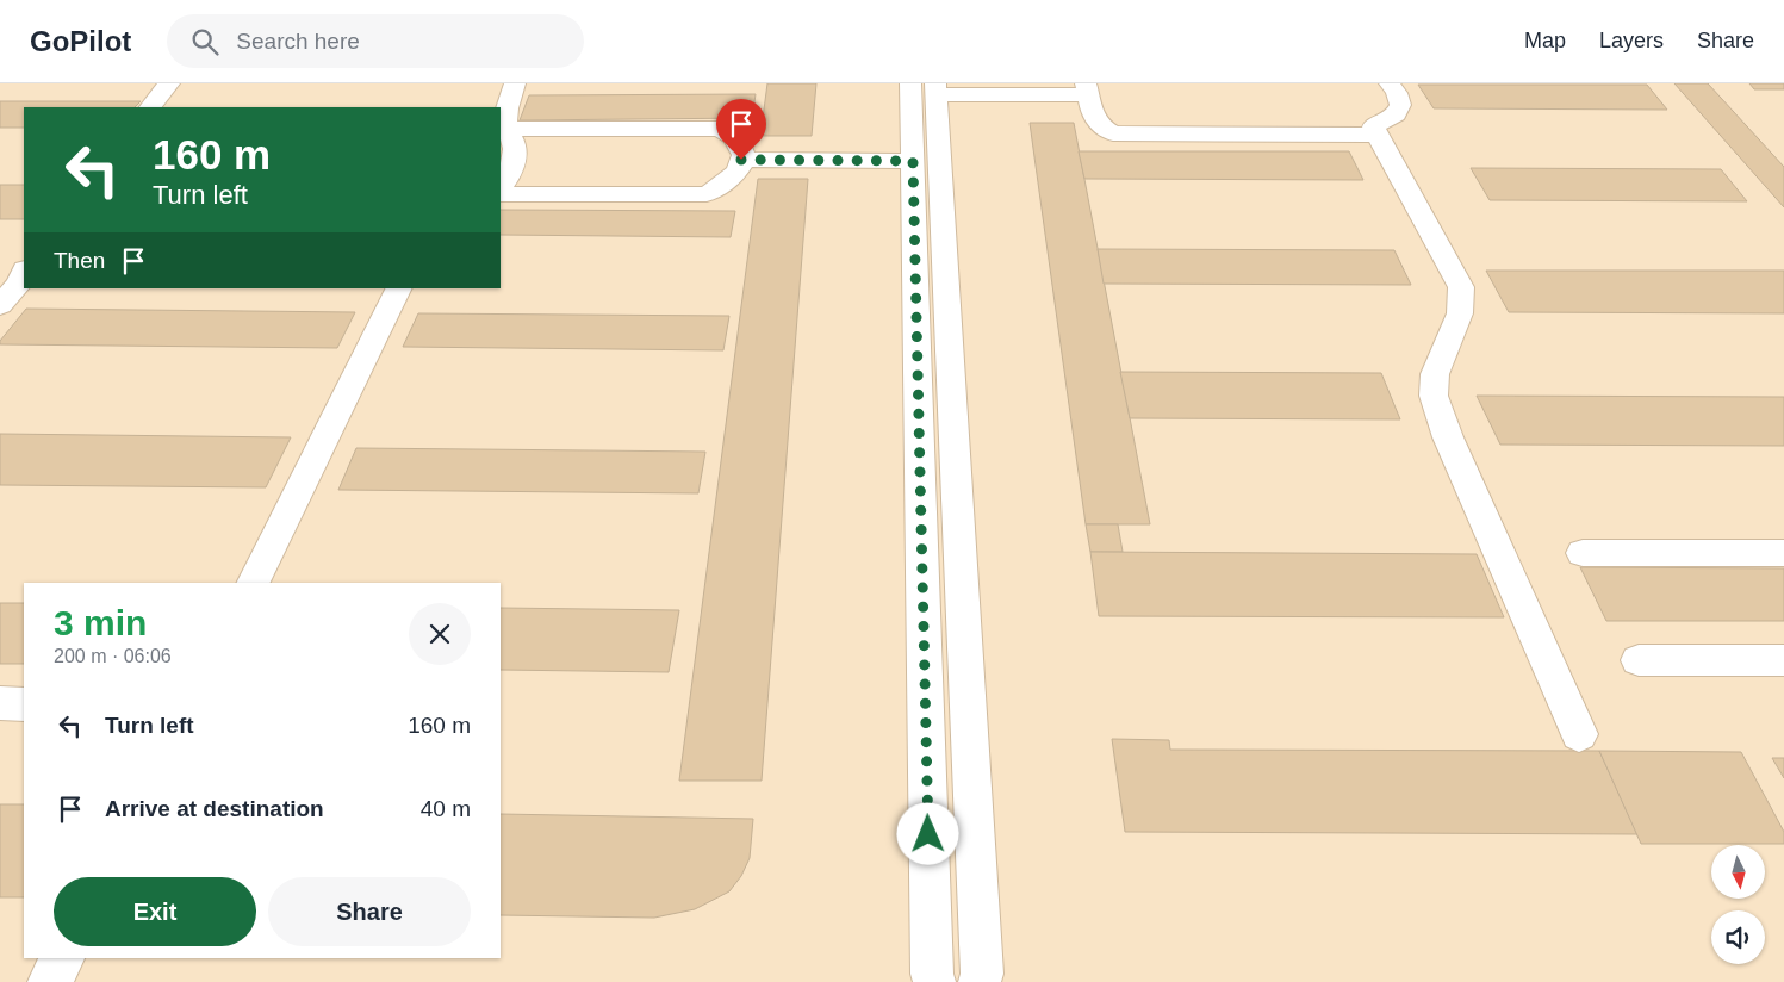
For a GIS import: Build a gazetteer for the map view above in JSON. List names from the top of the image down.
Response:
{
  "north": "bottom",
  "page": {
    "header": "GoPilot",
    "search": "Search here",
    "nav": ["Map", "Layers", "Share"],
    "turn": ["160 m", "Turn left"],
    "then": "Then",
    "heading": ["3 min", "200 m · 06:06"],
    "list": [
      {
        "name": "Turn left",
        "value": "160 m"
      },
      {
        "name": "Arrive at destination",
        "value": "40 m"
      }
    ],
    "buttons": ["Exit", "Share"]
  }
}
